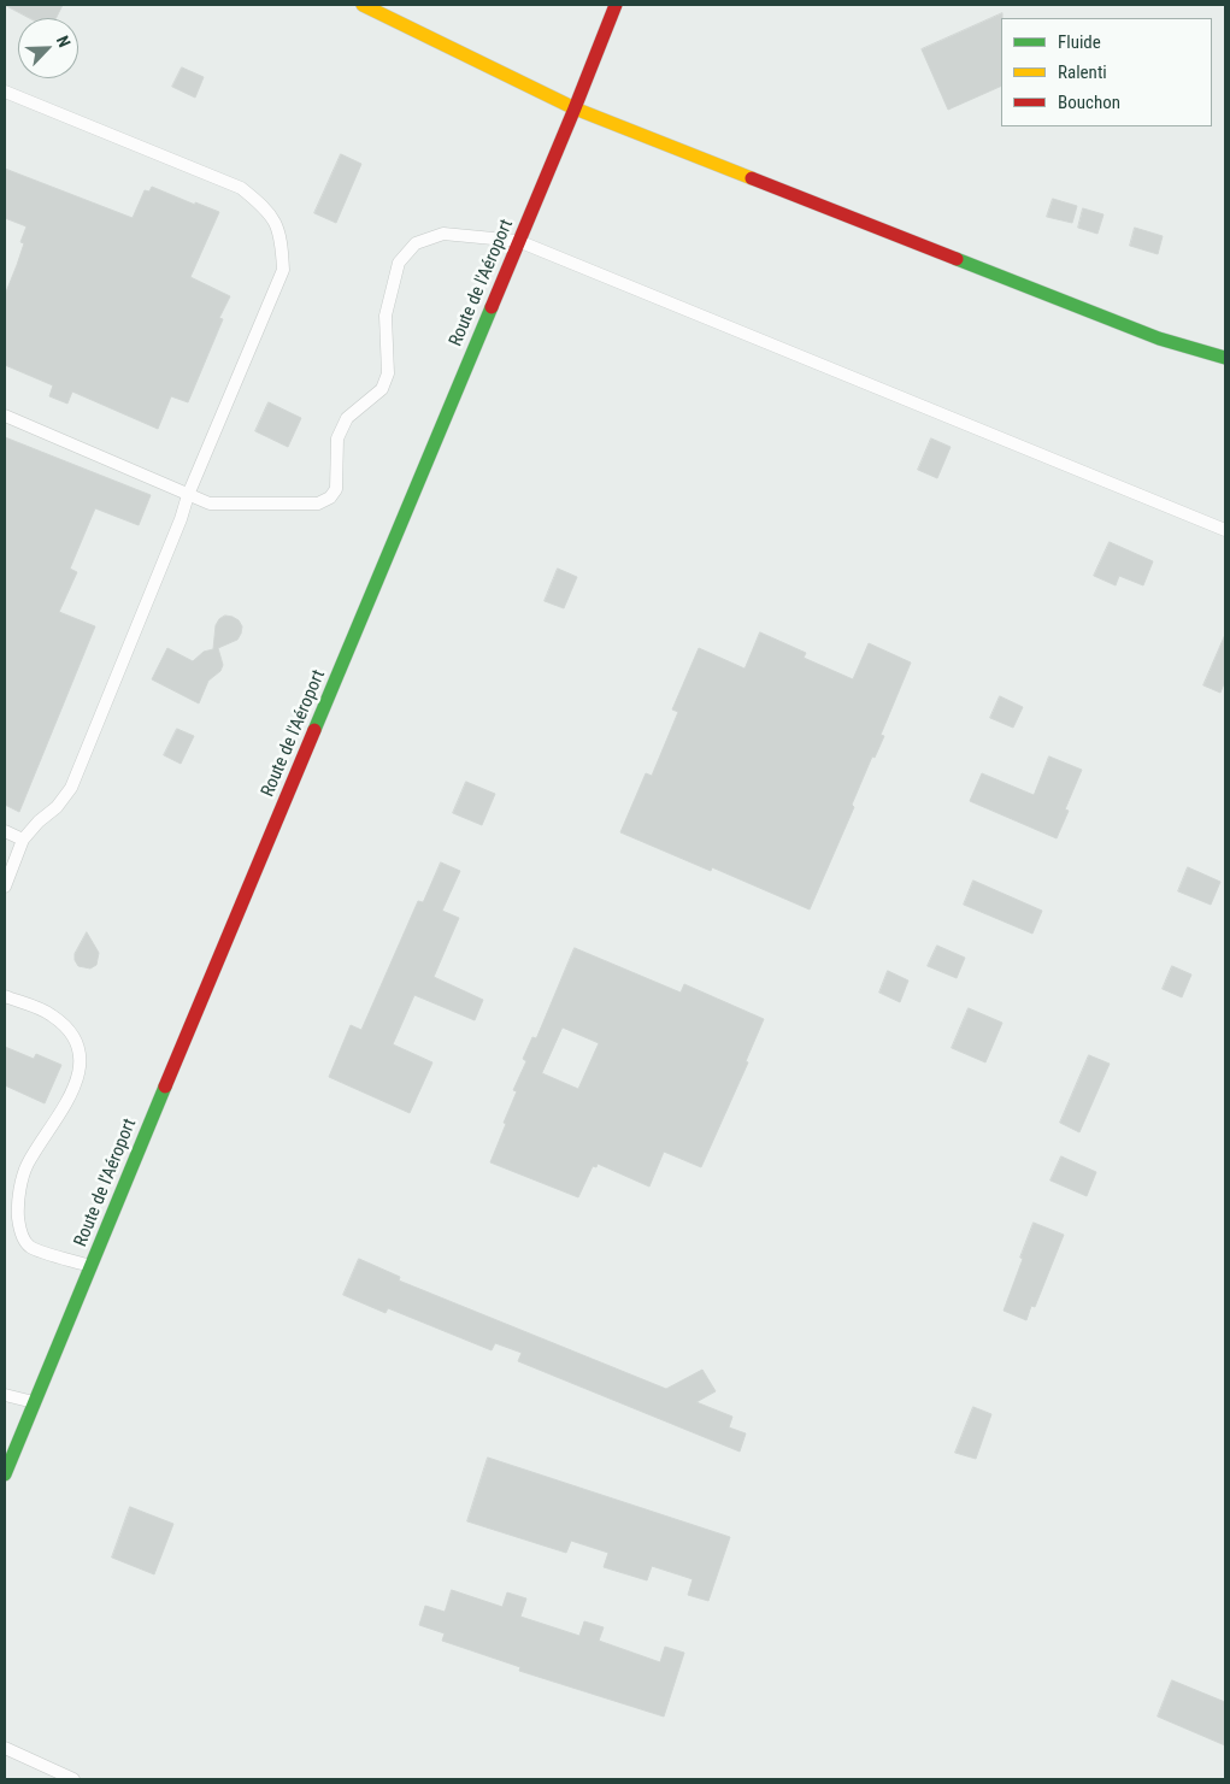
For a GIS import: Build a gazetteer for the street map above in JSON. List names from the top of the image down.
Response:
{
  "streets": {
    "street": ["Route de l'Aéroport"]
  },
  "legend": ["Fluide", "Ralenti", "Bouchon"],
  "north": "top right"
}
